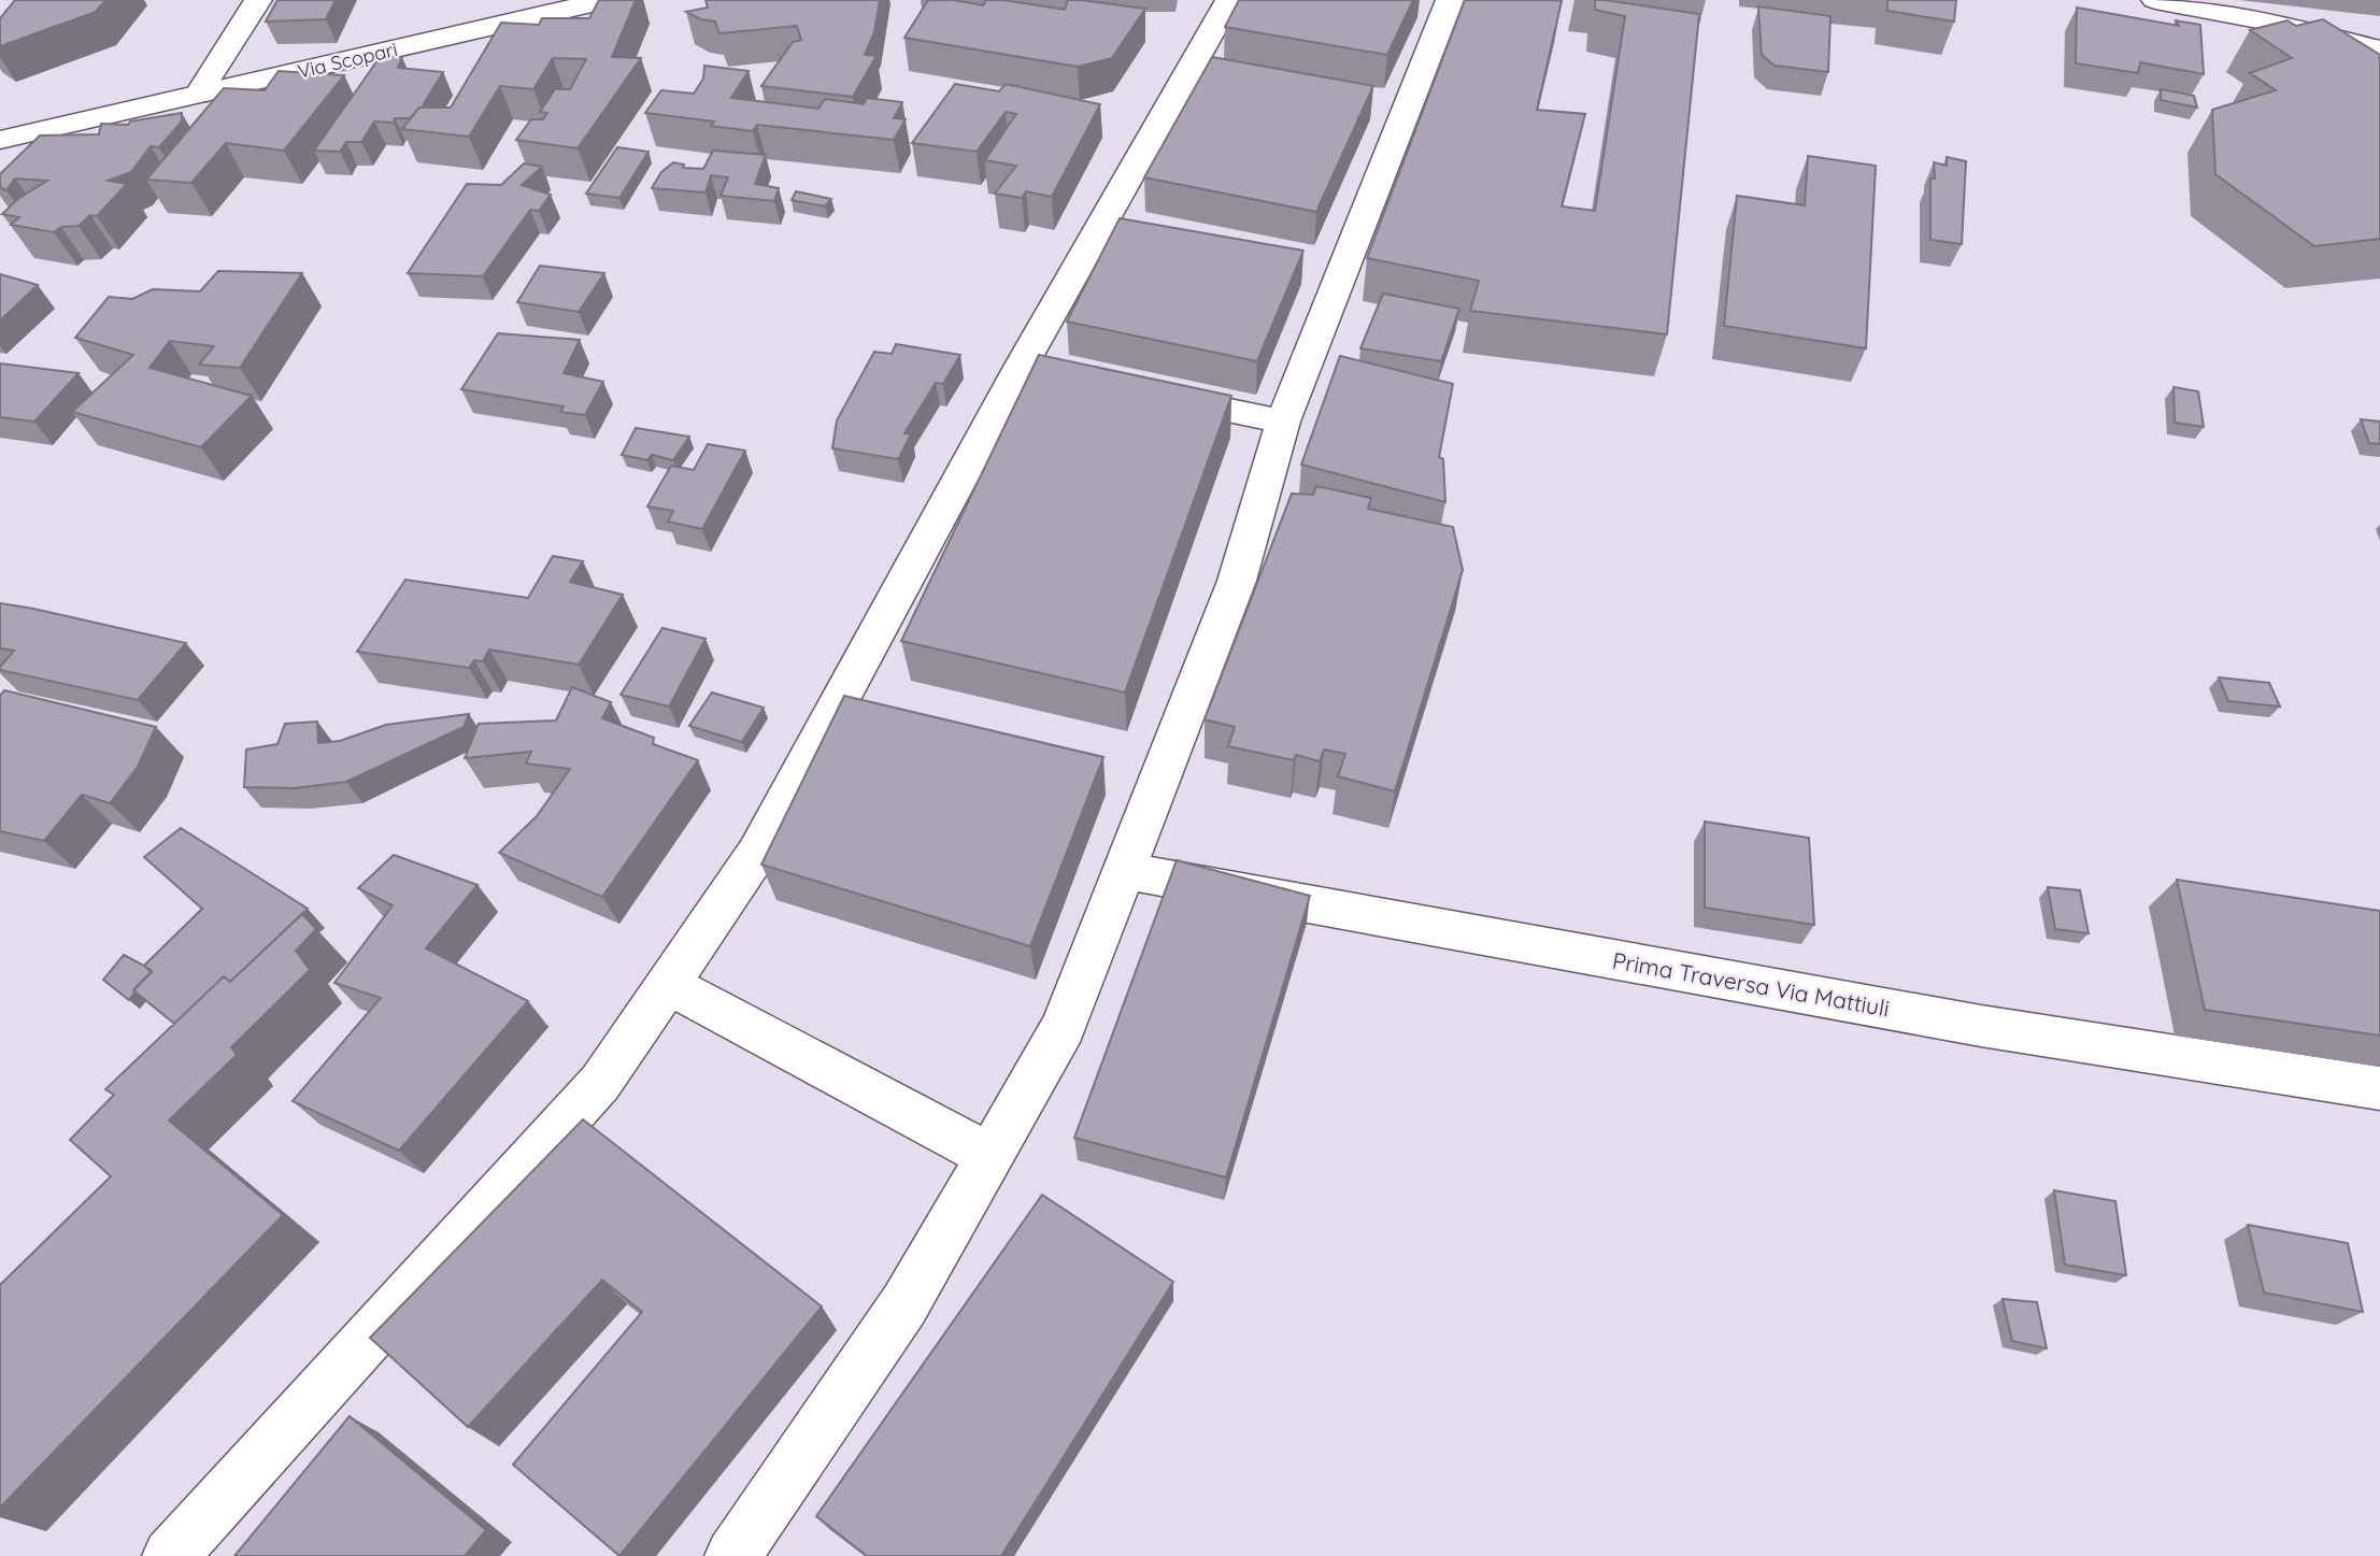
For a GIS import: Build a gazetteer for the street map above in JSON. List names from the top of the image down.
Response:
{
  "streets": {
    "street": ["Via Scopari", "Prima Traversa Via Mattiuli"]
  }
}
